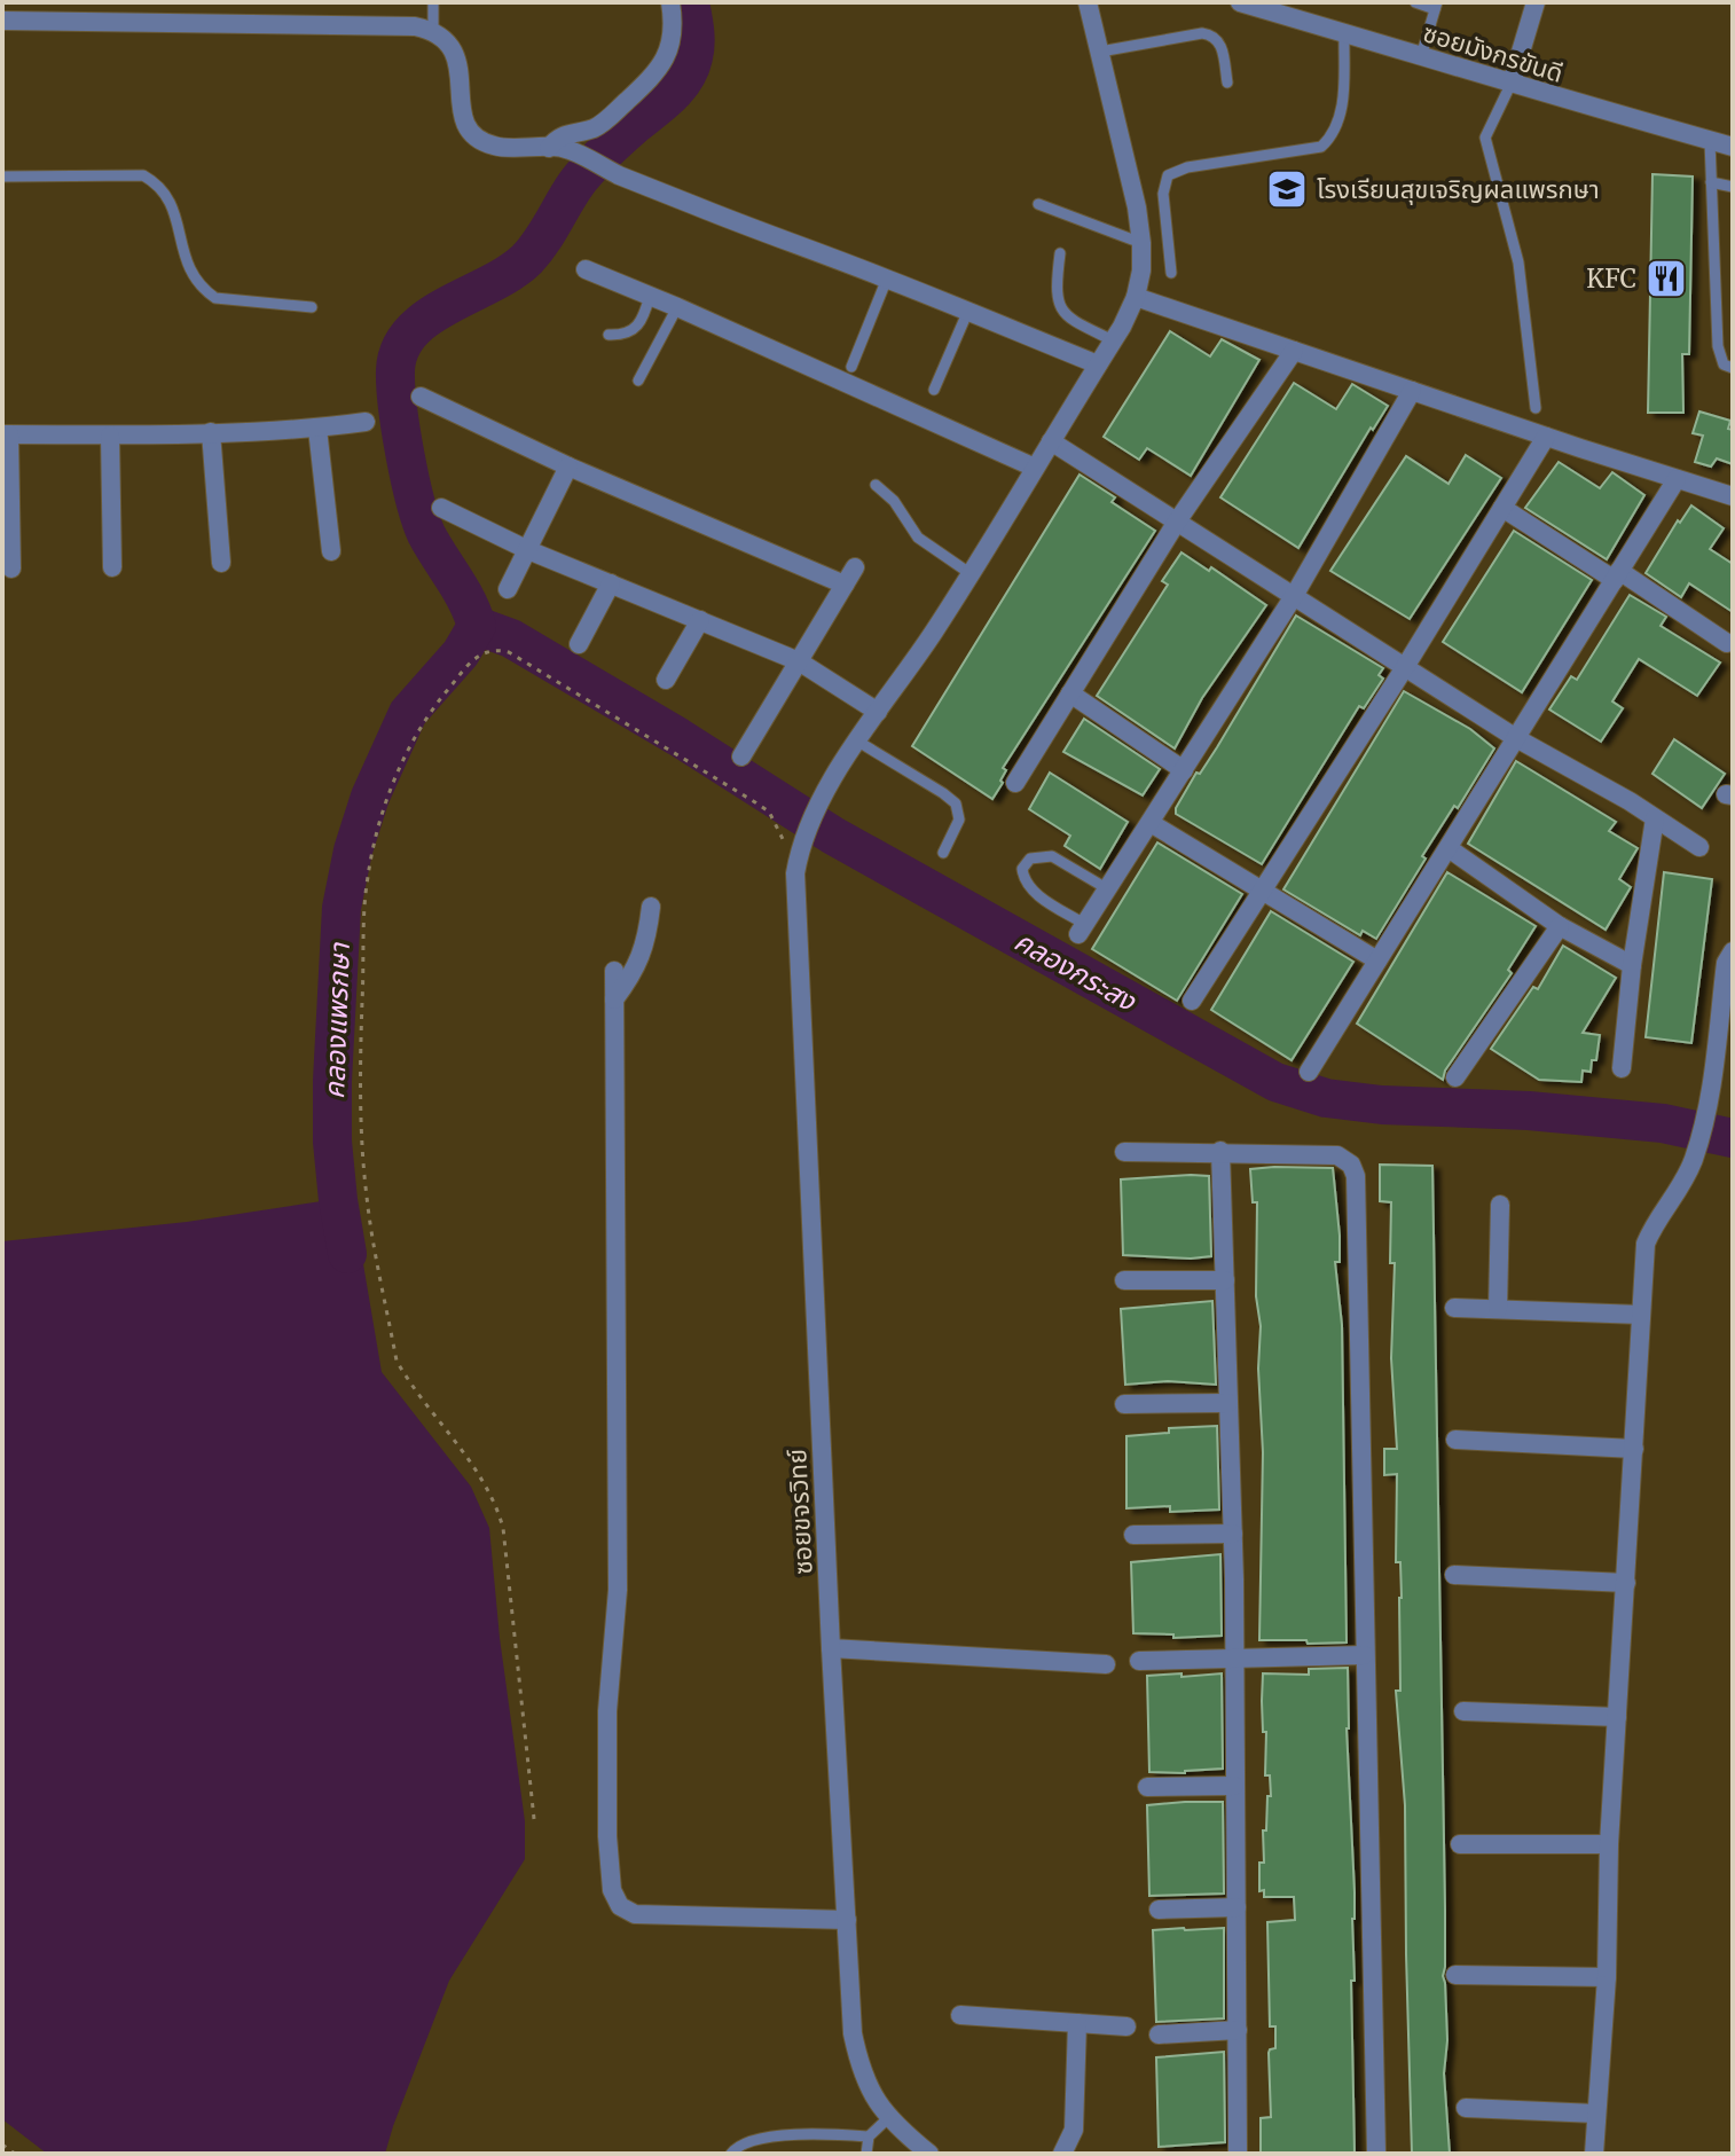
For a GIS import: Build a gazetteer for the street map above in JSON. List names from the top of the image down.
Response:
{
  "streets": {
    "street": ["ซอยมังกรขันดี", "ซอยขจรวิทย์"]
  },
  "water": ["คลองกระสง", "คลองแพรกษา"],
  "places": {
    "school or university": ["โรงเรียนสุขเจริญผลแพรกษา"],
    "restaurant": ["KFC"]
  }
}
